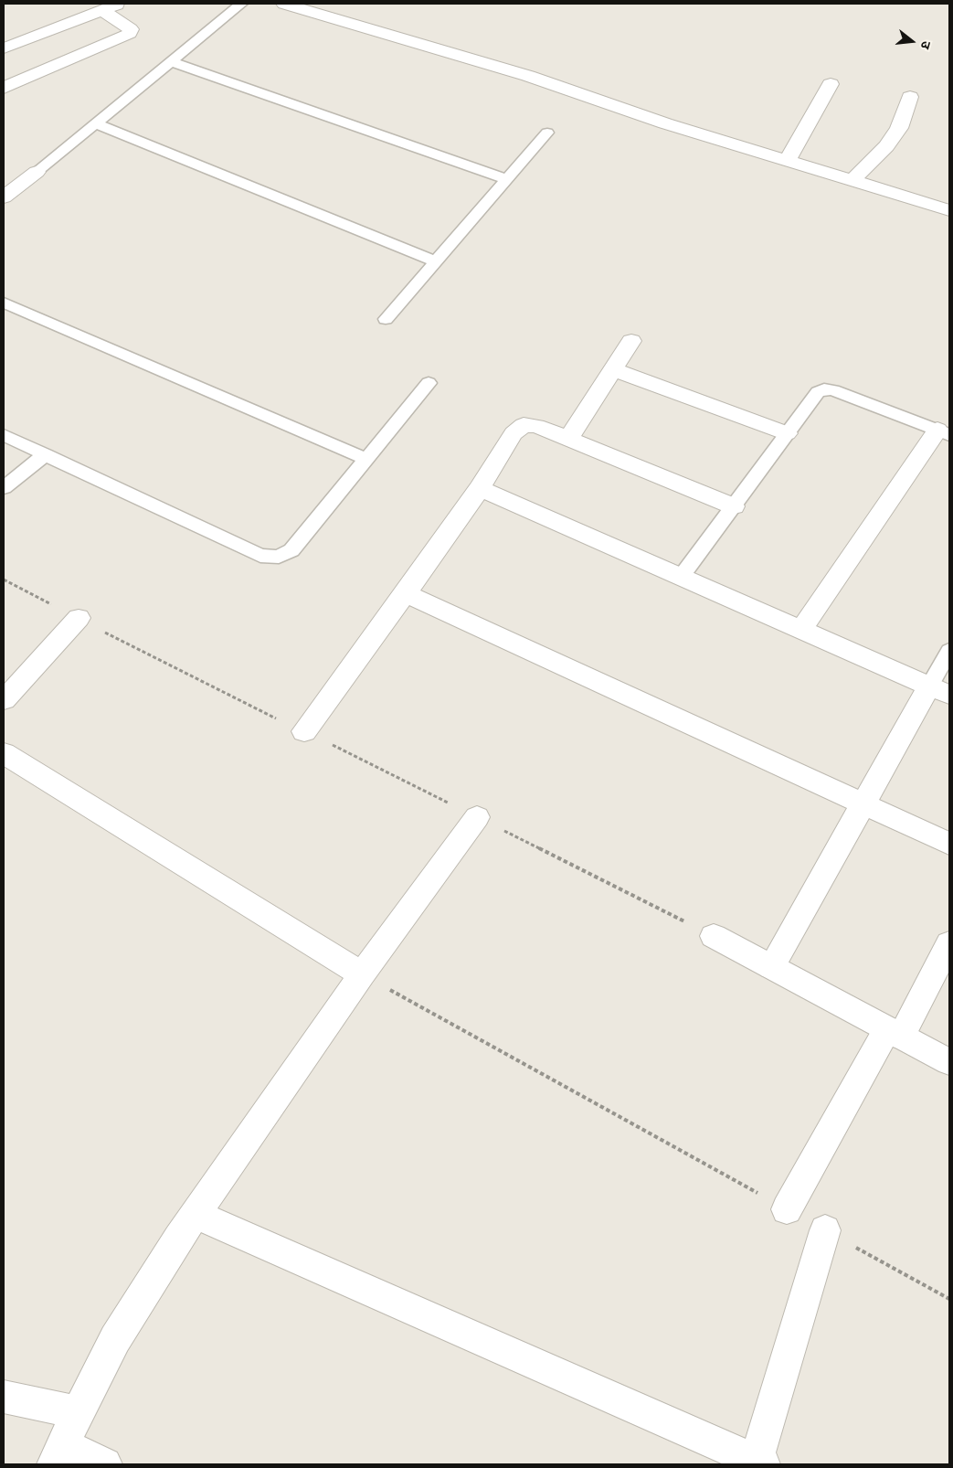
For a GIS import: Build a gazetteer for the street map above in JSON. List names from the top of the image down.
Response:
{
  "north": "right"
}
